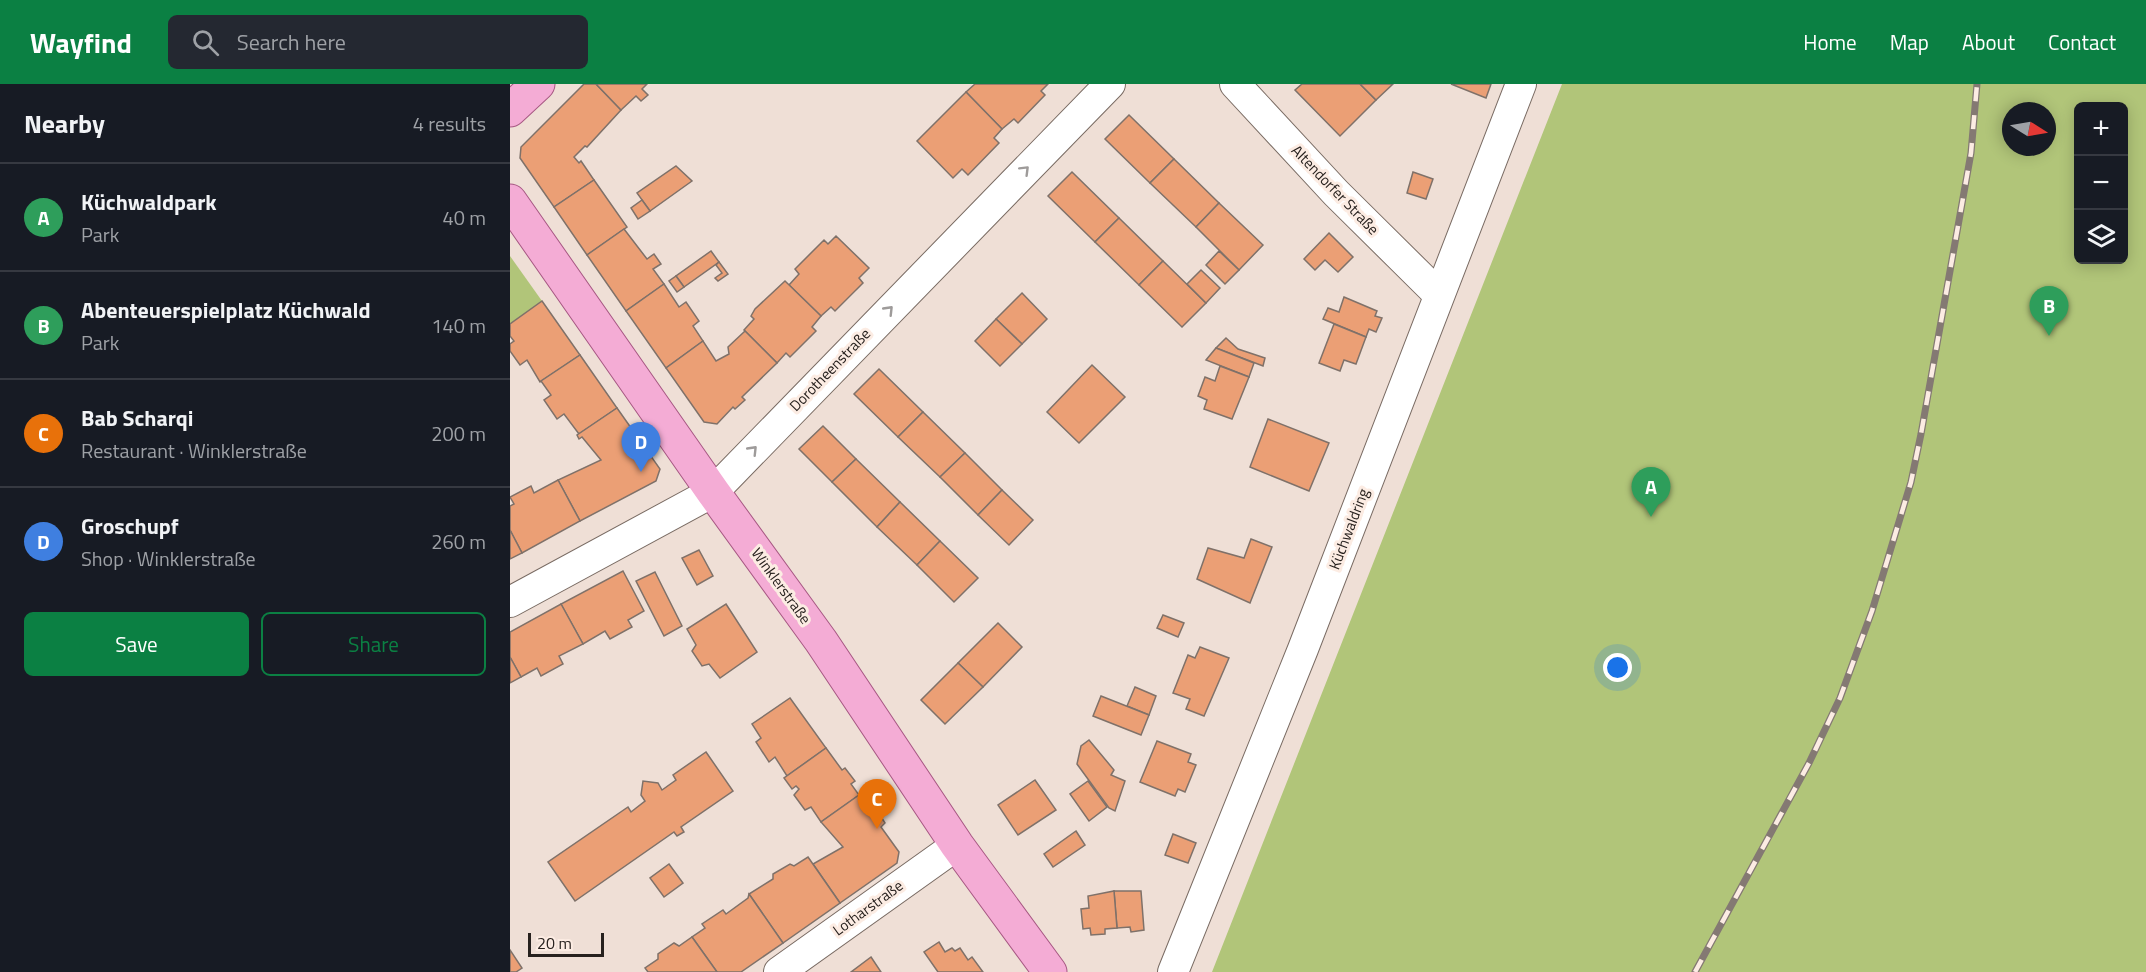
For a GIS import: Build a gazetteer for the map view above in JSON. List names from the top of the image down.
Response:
{
  "streets": {
    "main road": ["Winklerstraße"],
    "street": [
      "Altendorfer Straße",
      "Dorotheenstraße",
      "Küchwaldring",
      "Lotharstraße"
    ]
  },
  "crossings": [
    ["Altendorfer Straße", "Küchwaldring"],
    ["Dorotheenstraße", "Winklerstraße"],
    ["Winklerstraße", "Lotharstraße"]
  ],
  "one_way": ["Dorotheenstraße"],
  "scale_bar": "20 m",
  "north": "right",
  "page": {
    "header": "Wayfind",
    "search": "Search here",
    "nav": [
      "Home",
      "Map",
      "About",
      "Contact"
    ],
    "heading": ["Nearby", "4 results"],
    "map_buttons": ["+", "−"],
    "list": [
      {
        "mark": "A",
        "name": "Küchwaldpark",
        "note": "Park",
        "value": "40 m"
      },
      {
        "mark": "B",
        "name": "Abenteuerspielplatz Küchwald",
        "note": "Park",
        "value": "140 m"
      },
      {
        "mark": "C",
        "name": "Bab Scharqi",
        "note": "Restaurant · Winklerstraße",
        "value": "200 m"
      },
      {
        "mark": "D",
        "name": "Groschupf",
        "note": "Shop · Winklerstraße",
        "value": "260 m"
      }
    ],
    "pins": [
      "B",
      "D",
      "A",
      "C"
    ],
    "buttons": ["Save", "Share"],
    "scale": "20 m"
  }
}
